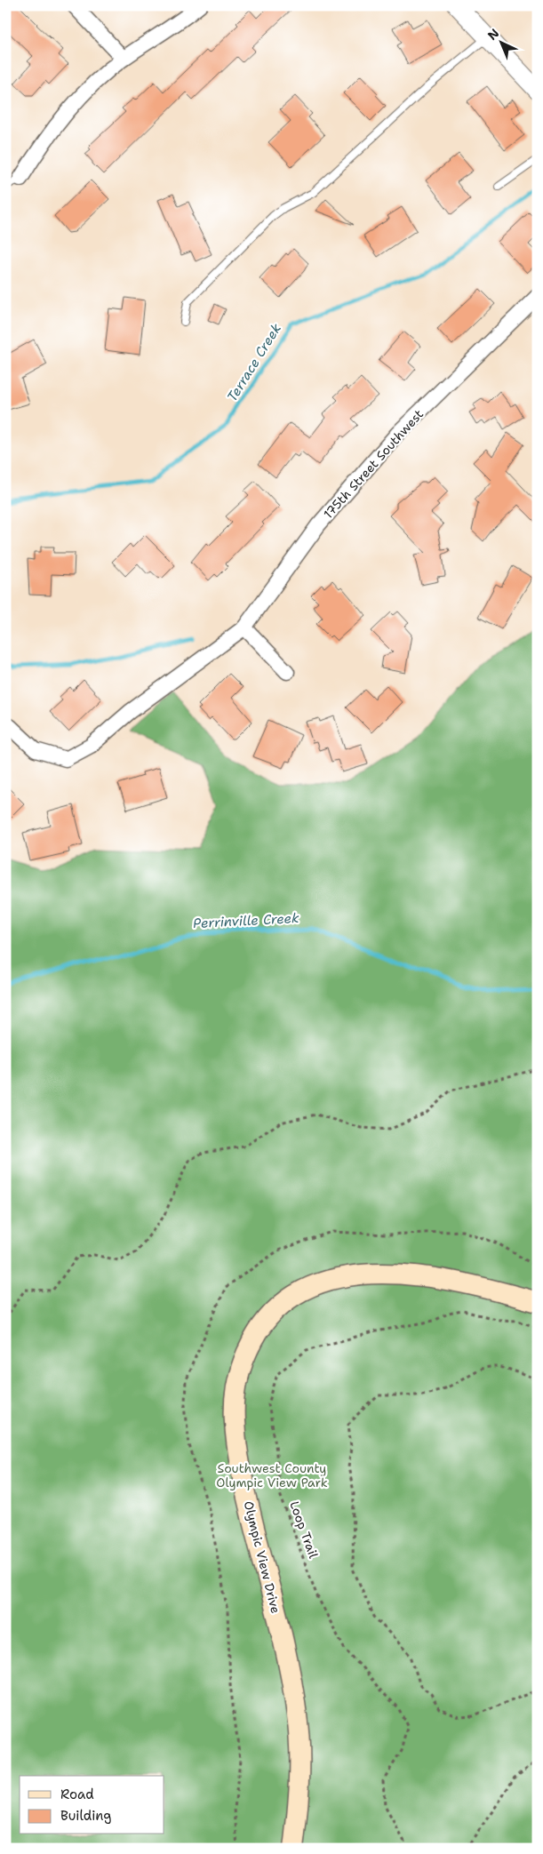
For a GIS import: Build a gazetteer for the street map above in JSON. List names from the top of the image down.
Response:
{
  "streets": {
    "main road": ["Olympic View Drive"],
    "street": ["175th Street Southwest"],
    "path": ["Loop Trail"]
  },
  "water": ["Terrace Creek", "Perrinville Creek"],
  "parks": ["Southwest County Olympic View Park"],
  "legend": ["Road", "Building"],
  "north": "top left"
}
